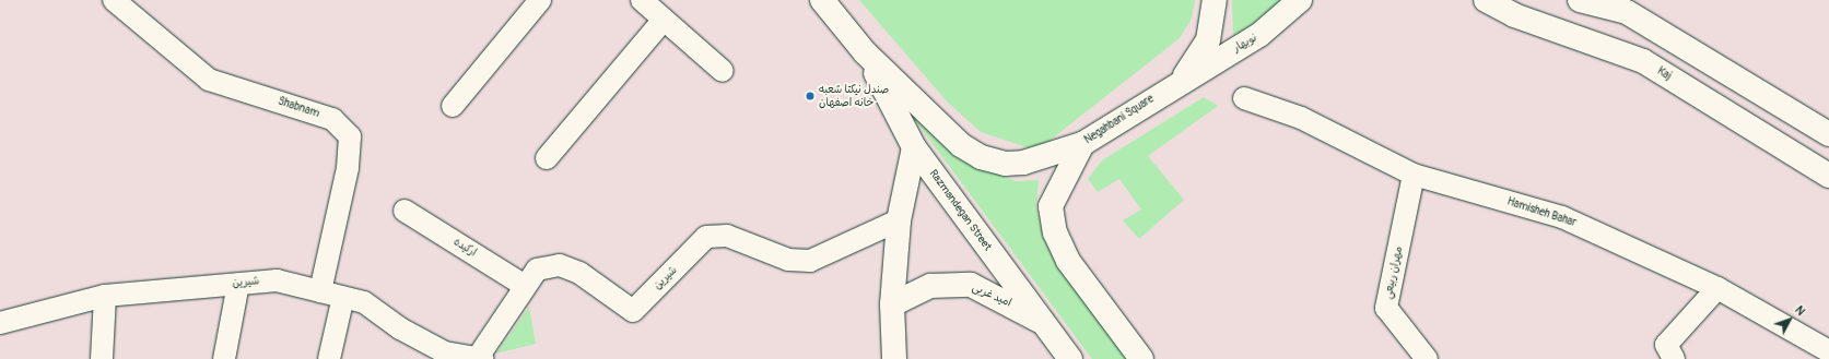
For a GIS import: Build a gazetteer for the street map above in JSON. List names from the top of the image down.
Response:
{
  "streets": {
    "main road": [
      "نوبهار",
      "Kaj",
      "Negahbani Square",
      "Razmandegan Street",
      "امید غربی"
    ],
    "street": [
      "Shabnam",
      "Hamisheh Bahar",
      "ارکیده",
      "مهران ربیعی",
      "شیرین"
    ]
  },
  "crossings": [
    ["نوبهار", "Negahbani Square"],
    ["Shabnam", "شیرین"],
    ["Negahbani Square", "Razmandegan Street"],
    ["Razmandegan Street", "امید غربی"],
    ["Hamisheh Bahar", "مهران ربیعی"],
    ["ارکیده", "شیرین"]
  ],
  "places": ["صندل نیکتا شعبه خانه اصفهان"],
  "north": "top right"
}
